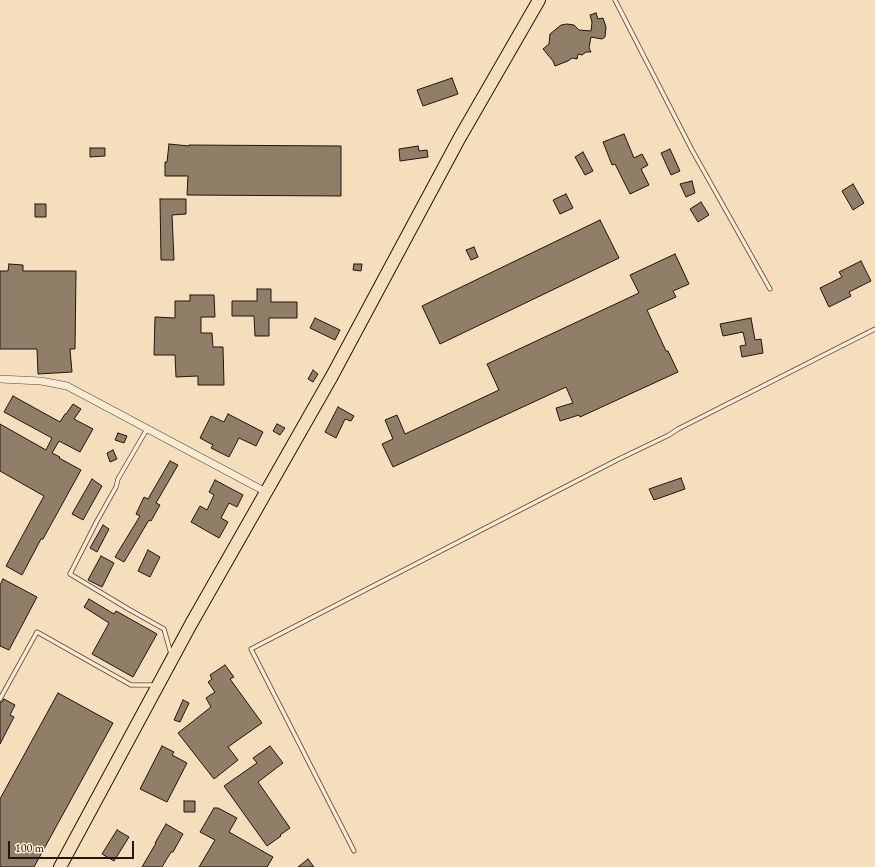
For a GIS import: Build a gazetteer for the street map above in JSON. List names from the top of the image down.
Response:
{
  "scale_bar": "100 m"
}
